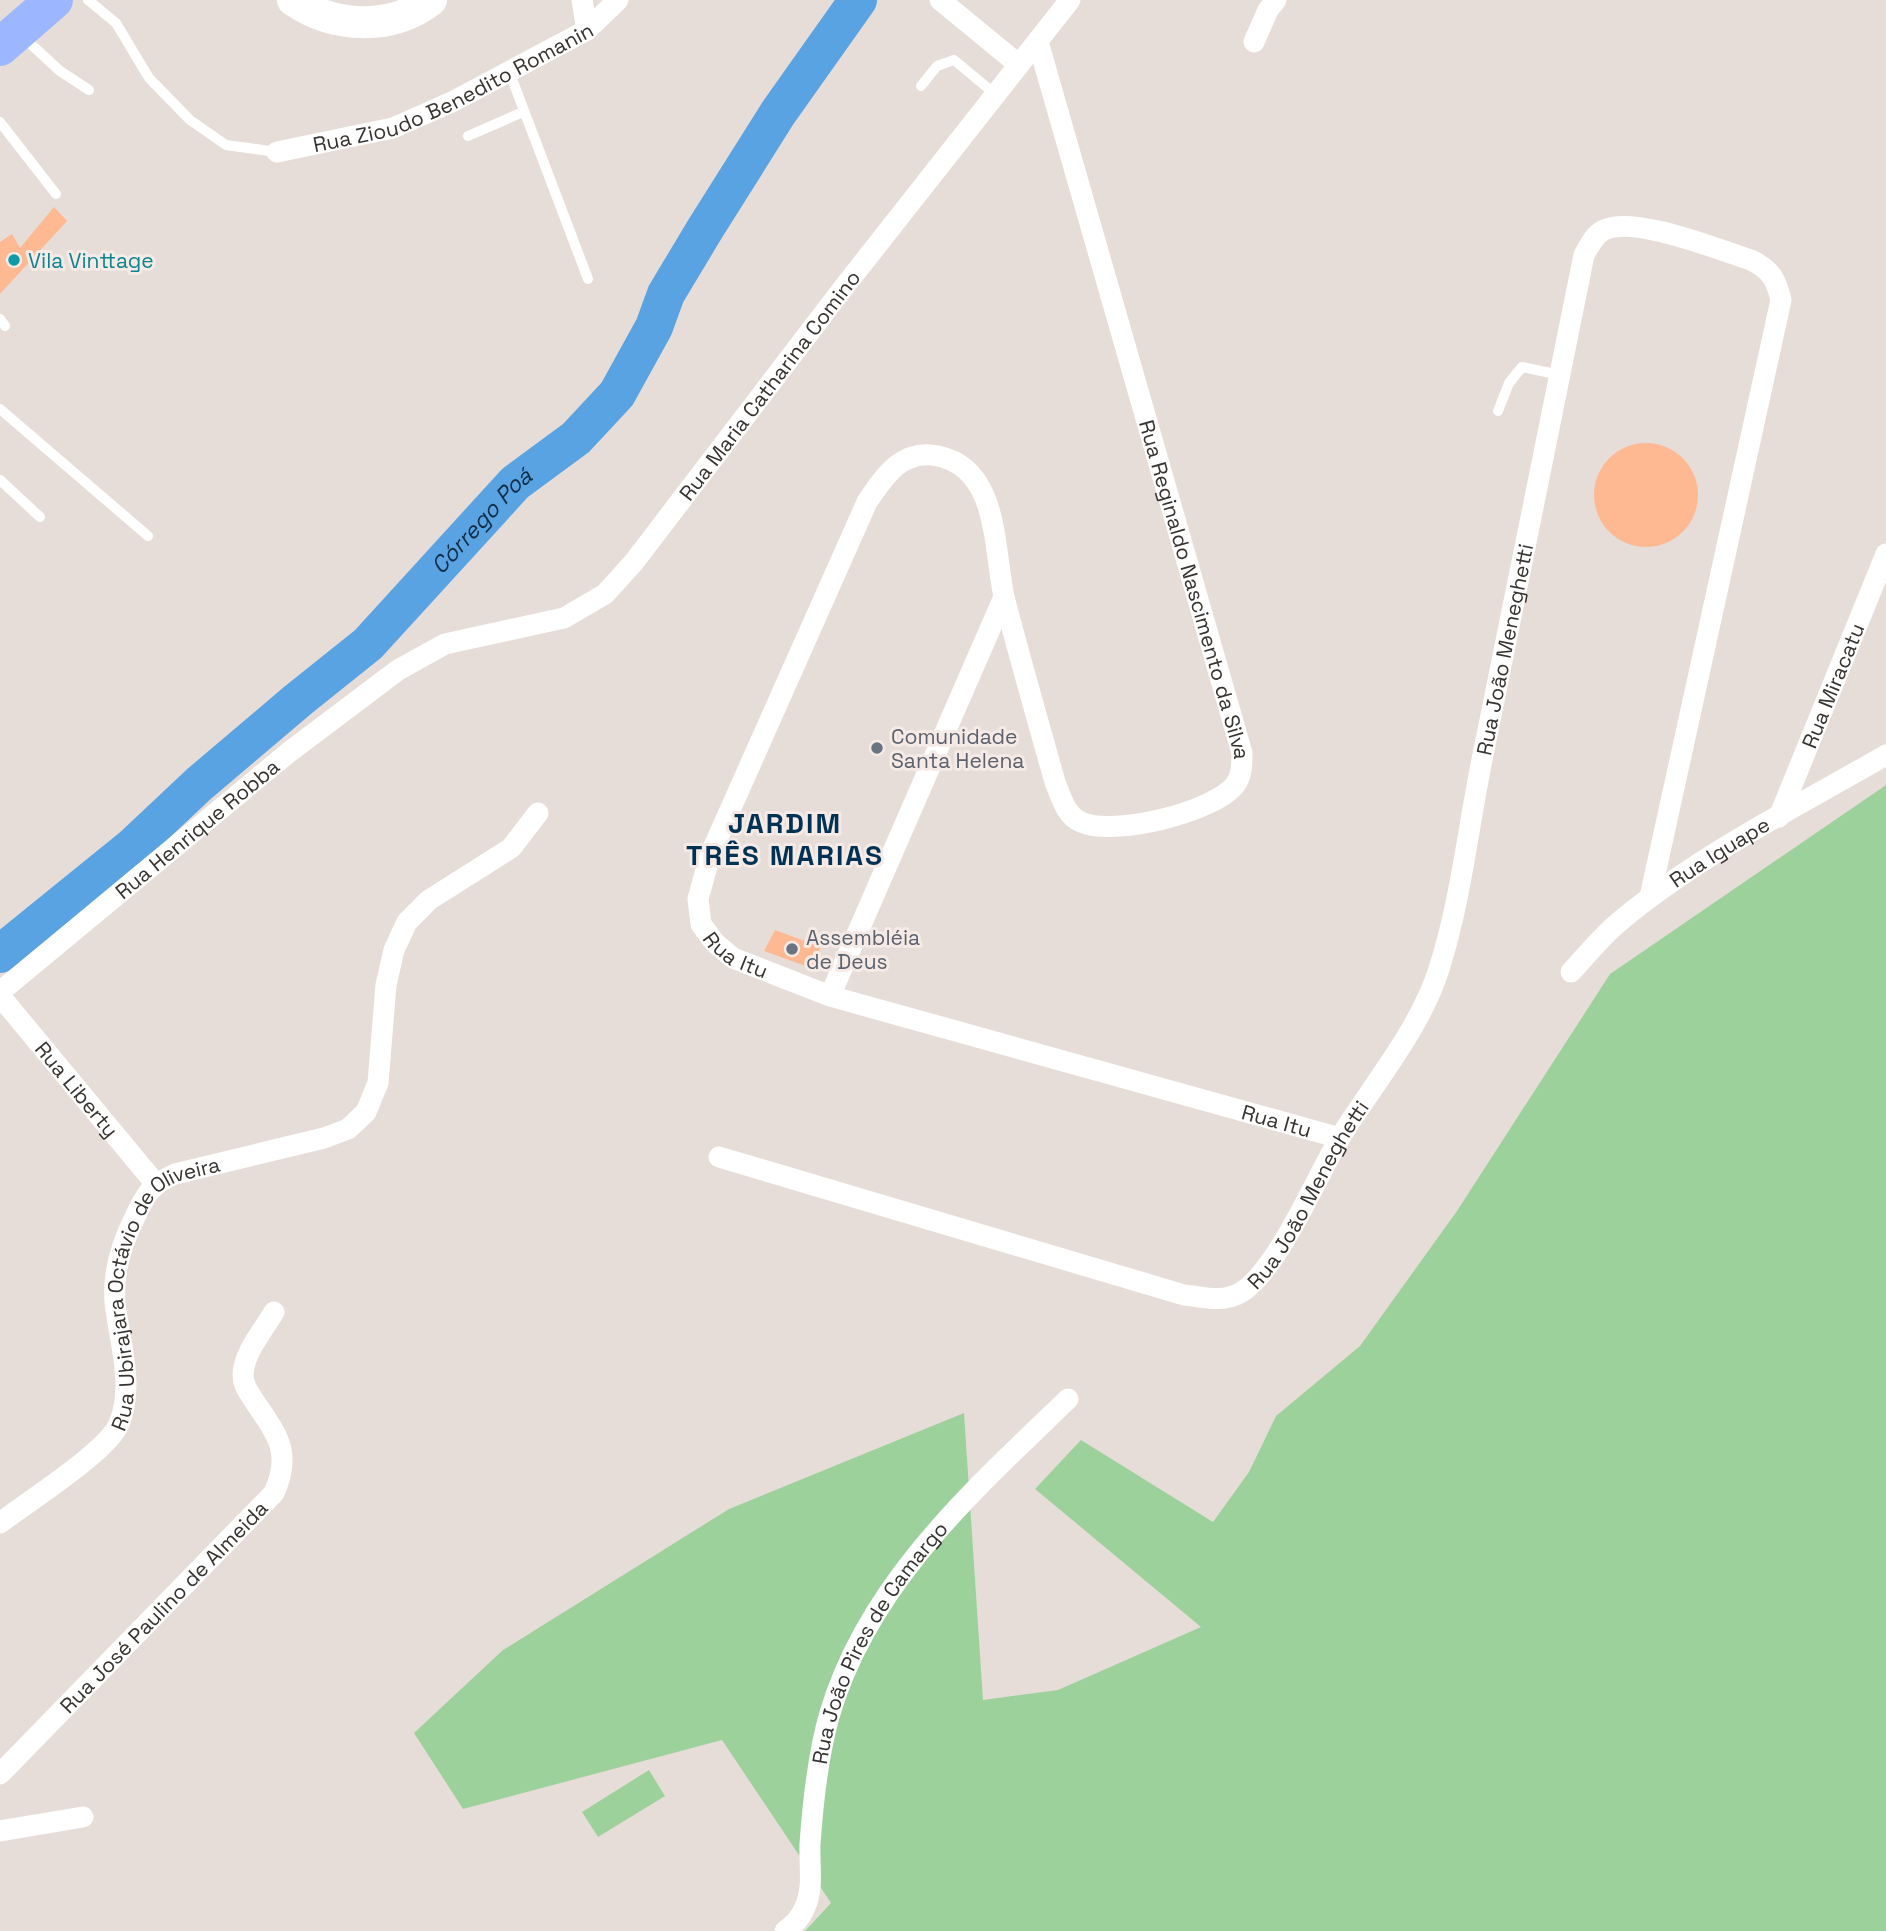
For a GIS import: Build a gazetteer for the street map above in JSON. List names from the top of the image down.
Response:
{
  "streets": {
    "street": [
      "Rua Zioudo Benedito Romanin",
      "Rua Maria Catharina Comino",
      "Rua Reginaldo Nascimento da Silva",
      "Rua João Meneghetti",
      "Rua Miracatu",
      "Rua Henrique Robba",
      "Rua Iguape",
      "Rua Itu",
      "Rua Liberty",
      "Rua Ubirajara Octávio de Oliveira",
      "Rua José Paulino de Almeida",
      "Rua João Pires de Camargo"
    ]
  },
  "crossings": [
    ["Rua Maria Catharina Comino", "Rua Reginaldo Nascimento da Silva"],
    ["Rua Maria Catharina Comino", "Rua Henrique Robba"],
    ["Rua Reginaldo Nascimento da Silva", "Rua Itu"],
    ["Rua João Meneghetti", "Rua Iguape"],
    ["Rua João Meneghetti", "Rua Itu"],
    ["Rua Miracatu", "Rua Iguape"],
    ["Rua Henrique Robba", "Rua Liberty"],
    ["Rua Liberty", "Rua Ubirajara Octávio de Oliveira"]
  ],
  "districts": ["JARDIM TRÊS MARIAS"],
  "water": ["Córrego Poá"],
  "places": ["Vila Vinttage", "Comunidade Santa Helena", "Assembléia de Deus"]
}
